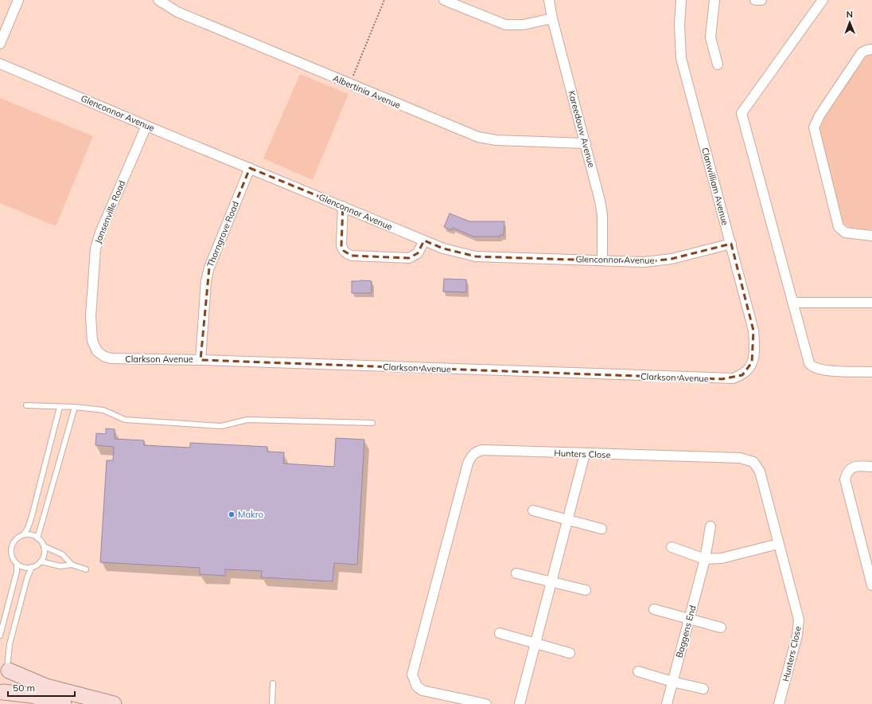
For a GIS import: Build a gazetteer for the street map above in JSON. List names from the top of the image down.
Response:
{
  "streets": {
    "street": [
      "Albertinia Avenue",
      "Glenconnor Avenue",
      "Kareedouw Avenue",
      "Clanwilliam Avenue",
      "Jansenville Road",
      "Thorngrove Road",
      "Clarkson Avenue",
      "Hunters Close",
      "Baggens End"
    ]
  },
  "crossings": [
    ["Albertinia Avenue", "Kareedouw Avenue"],
    ["Glenconnor Avenue", "Kareedouw Avenue"],
    ["Glenconnor Avenue", "Clanwilliam Avenue"],
    ["Glenconnor Avenue", "Jansenville Road"],
    ["Glenconnor Avenue", "Thorngrove Road"],
    ["Clanwilliam Avenue", "Clarkson Avenue"],
    ["Jansenville Road", "Clarkson Avenue"],
    ["Thorngrove Road", "Clarkson Avenue"]
  ],
  "places": ["Makro"],
  "scale_bar": "50 m",
  "north": "top"
}
